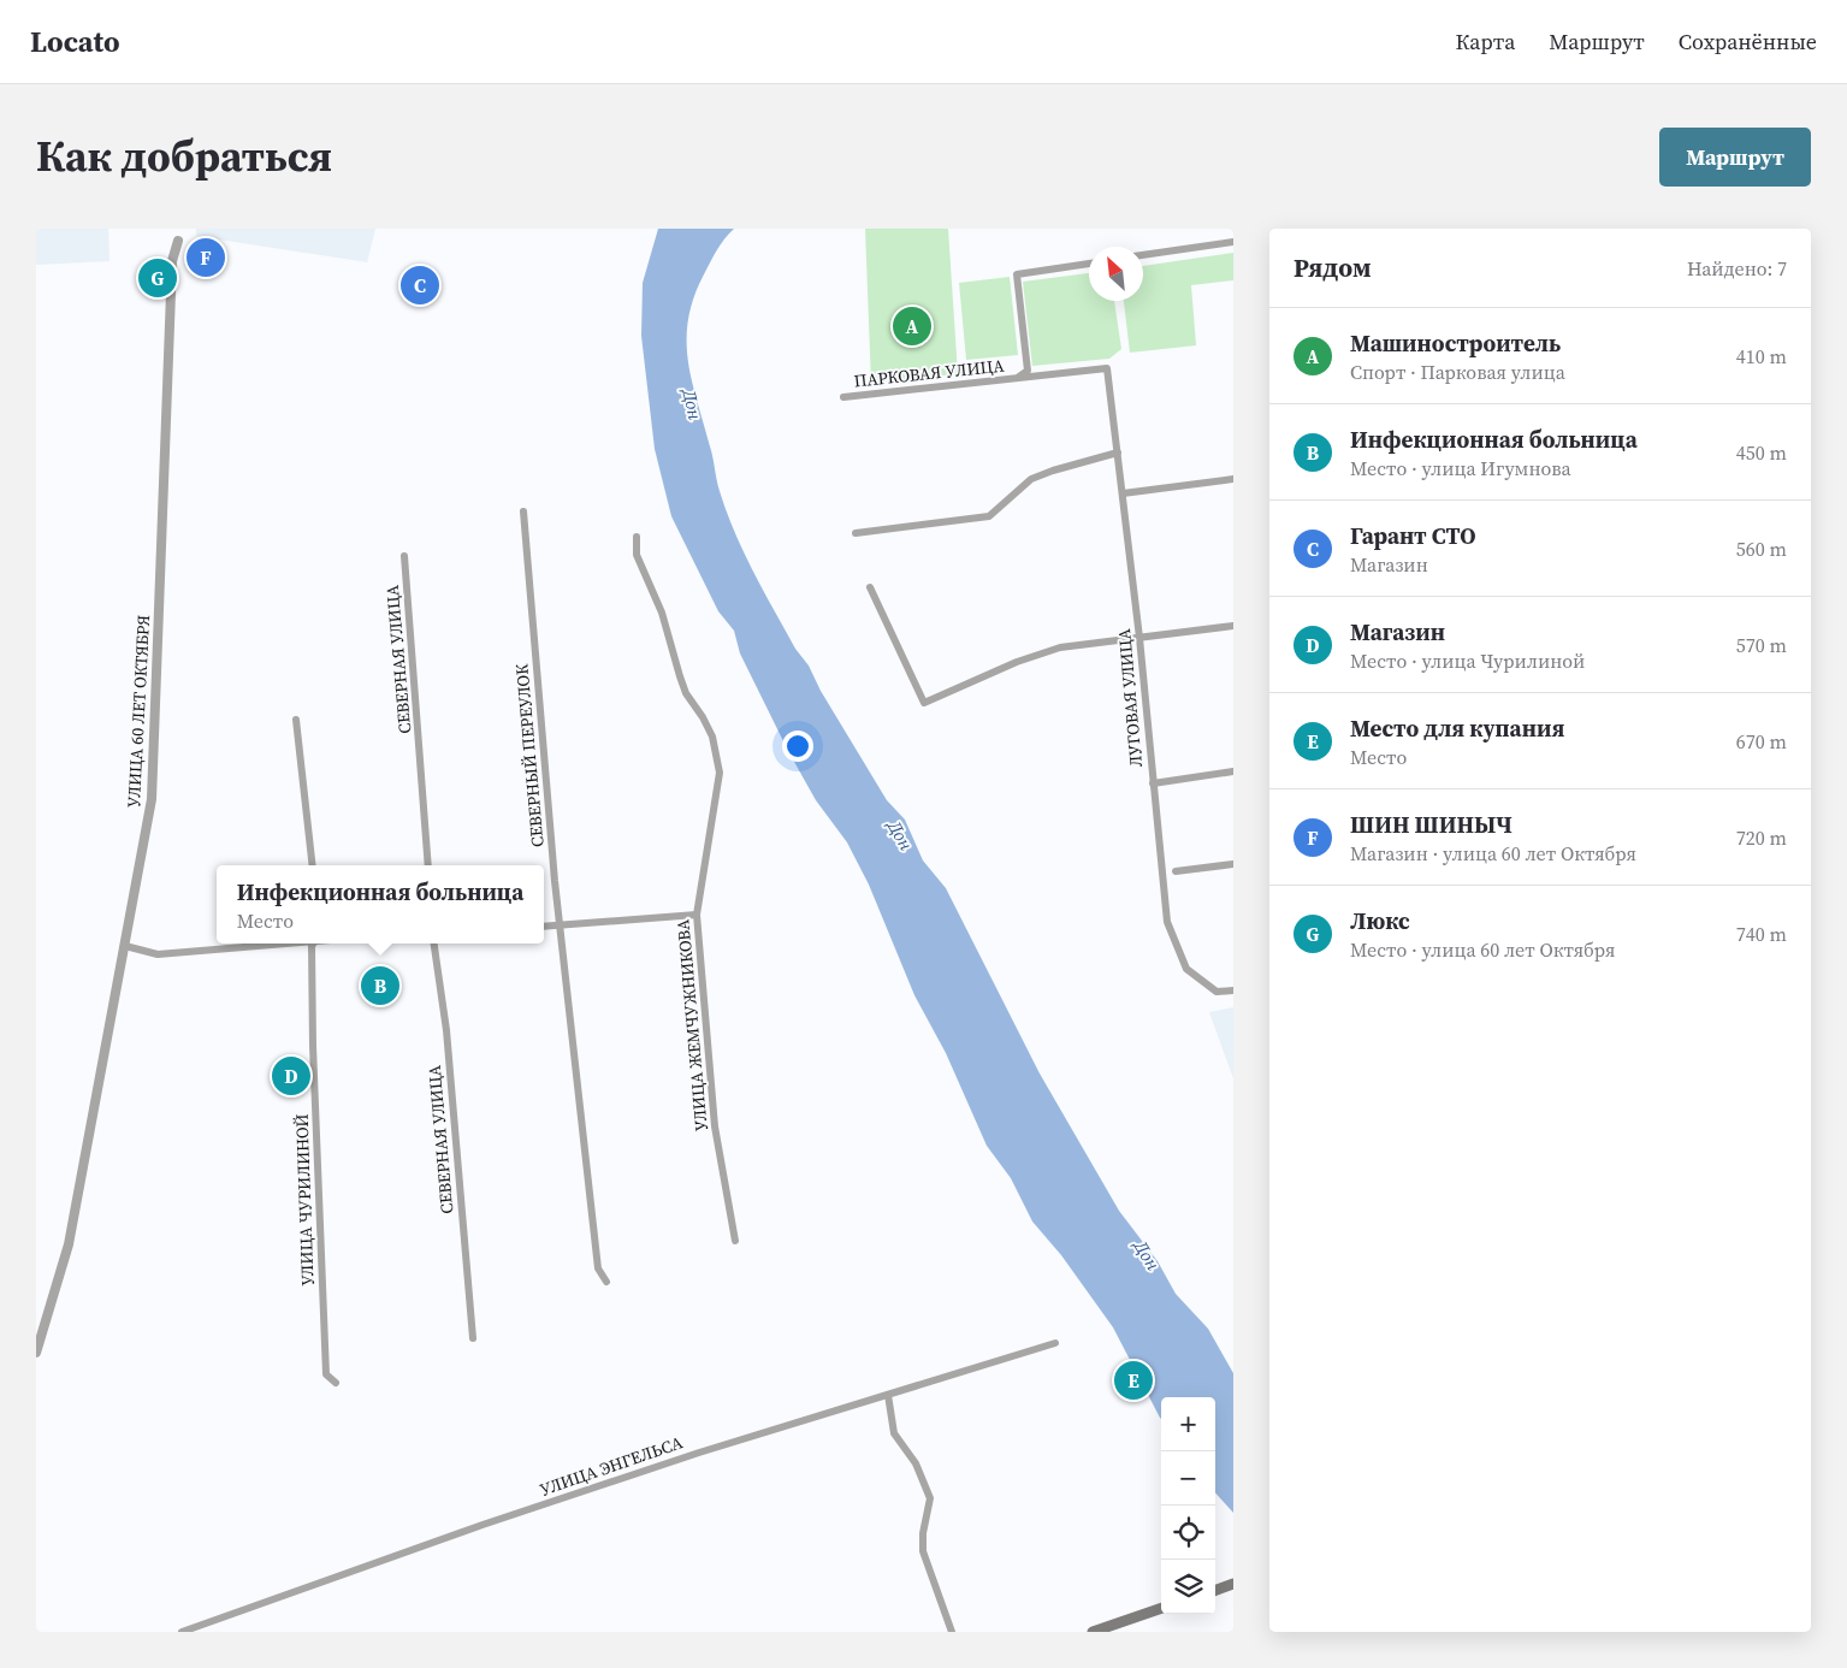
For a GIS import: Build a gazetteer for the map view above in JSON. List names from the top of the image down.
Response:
{
  "streets": {
    "street": [
      "ПАРКОВАЯ УЛИЦА",
      "СЕВЕРНАЯ УЛИЦА",
      "ЛУГОВАЯ УЛИЦА",
      "УЛИЦА 60 ЛЕТ ОКТЯБРЯ",
      "СЕВЕРНЫЙ ПЕРЕУЛОК",
      "УЛИЦА ЖЕМЧУЖНИКОВА",
      "УЛИЦА ЧУРИЛИНОЙ",
      "УЛИЦА ЭНГЕЛЬСА"
    ]
  },
  "crossings": [
    ["ПАРКОВАЯ УЛИЦА", "ЛУГОВАЯ УЛИЦА"]
  ],
  "water": ["Дон"],
  "north": "top left",
  "page": {
    "header": "Locato",
    "nav": ["Карта", "Маршрут", "Сохранённые"],
    "title": "Как добраться",
    "buttons": "Маршрут",
    "heading": ["Рядом", "Найдено: 7"],
    "pins": [
      "F",
      "G",
      "C",
      "A",
      "B",
      "D",
      "E"
    ],
    "list": [
      {
        "mark": "A",
        "name": "Машиностроитель",
        "note": "Спорт · Парковая улица",
        "value": "410 m"
      },
      {
        "mark": "B",
        "name": "Инфекционная больница",
        "note": "Место · улица Игумнова",
        "value": "450 m"
      },
      {
        "mark": "C",
        "name": "Гарант СТО",
        "note": "Магазин",
        "value": "560 m"
      },
      {
        "mark": "D",
        "name": "Магазин",
        "note": "Место · улица Чурилиной",
        "value": "570 m"
      },
      {
        "mark": "E",
        "name": "Место для купания",
        "note": "Место",
        "value": "670 m"
      },
      {
        "mark": "F",
        "name": "ШИН ШИНЫЧ",
        "note": "Магазин · улица 60 лет Октября",
        "value": "720 m"
      },
      {
        "mark": "G",
        "name": "Люкс",
        "note": "Место · улица 60 лет Октября",
        "value": "740 m"
      }
    ],
    "popup": ["Инфекционная больница", "Место"],
    "map_buttons": ["+", "−"]
  }
}
